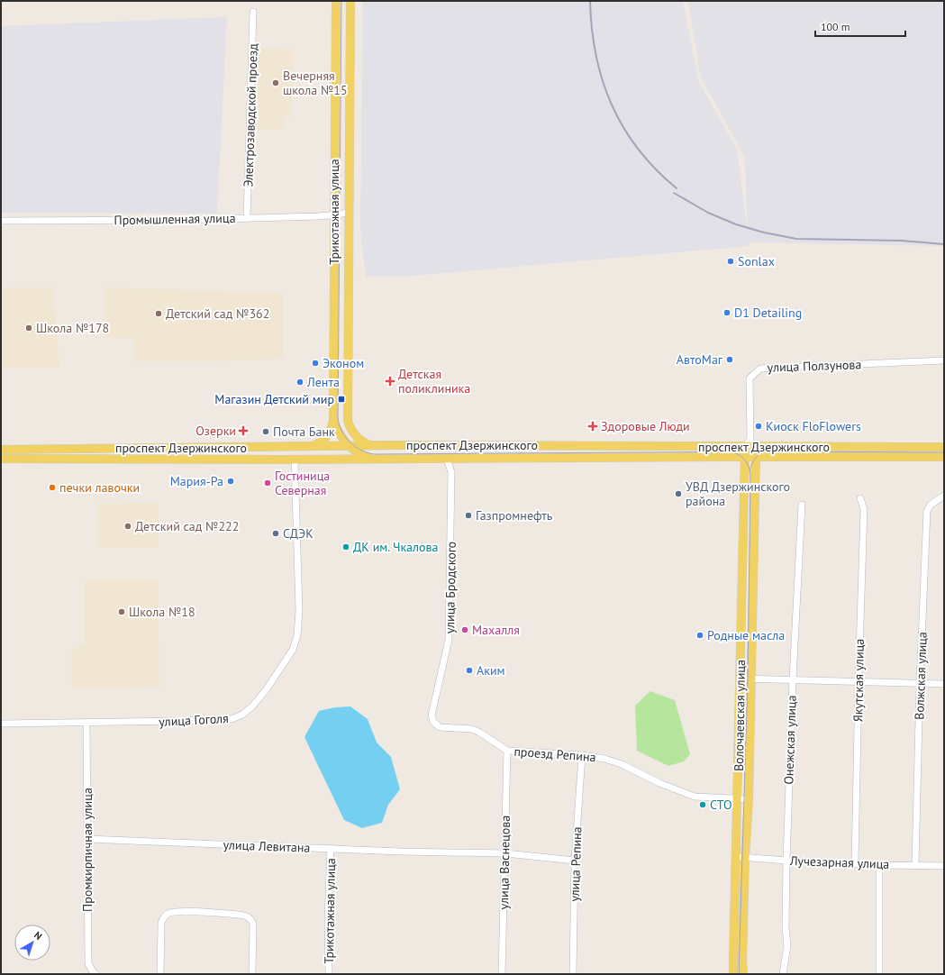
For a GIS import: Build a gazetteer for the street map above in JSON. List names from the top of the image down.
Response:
{
  "streets": {
    "main road": ["Трикотажная улица", "проспект Дзержинского", "Волочаевская улица"],
    "street": [
      "Электрозаводской проезд",
      "Промышленная улица",
      "улица Ползунова",
      "улица Бродского",
      "Волжская улица",
      "Якутская улица",
      "улица Гоголя",
      "Онежская улица",
      "проезд Репина",
      "улица Левитана",
      "Промкирпичная улица",
      "улица Васнецова",
      "Лучезарная улица",
      "улица Репина"
    ]
  },
  "crossings": [
    ["Электрозаводской проезд", "Промышленная улица"],
    ["Трикотажная улица", "Промышленная улица"],
    ["Трикотажная улица", "улица Левитана"],
    ["проспект Дзержинского", "улица Бродского"],
    ["проспект Дзержинского", "Волочаевская улица"],
    ["проспект Дзержинского", "улица Гоголя"],
    ["улица Бродского", "проезд Репина"],
    ["Волжская улица", "Лучезарная улица"],
    ["Якутская улица", "Лучезарная улица"],
    ["Волочаевская улица", "проезд Репина"],
    ["Волочаевская улица", "Лучезарная улица"],
    ["улица Гоголя", "Промкирпичная улица"],
    ["Онежская улица", "Лучезарная улица"],
    ["проезд Репина", "улица Васнецова"],
    ["проезд Репина", "улица Репина"],
    ["улица Левитана", "Промкирпичная улица"],
    ["улица Левитана", "улица Васнецова"],
    ["улица Левитана", "улица Репина"]
  ],
  "places": {
    "other": [
      "Вечерняя школа №15",
      "Sonlax",
      "D1 Detailing",
      "Детский сад №362",
      "Школа №178",
      "АвтоМаг",
      "Эконом",
      "Лента",
      "Киоск FloFlowers",
      "Почта Банк",
      "Мария-Ра",
      "Гостиница Северная",
      "печки лавочки",
      "УВД Дзержинского района",
      "Газпромнефть",
      "Детский сад №222",
      "СДЭК",
      "ДК им. Чкалова",
      "Школа №18",
      "Махалля",
      "Родные масла",
      "Аким",
      "СТО"
    ],
    "health": ["Детская поликлиника", "Здоровые Люди", "Озерки"],
    "transit": ["Магазин Детский мир"]
  },
  "scale_bar": "100 m",
  "north": "top right"
}
